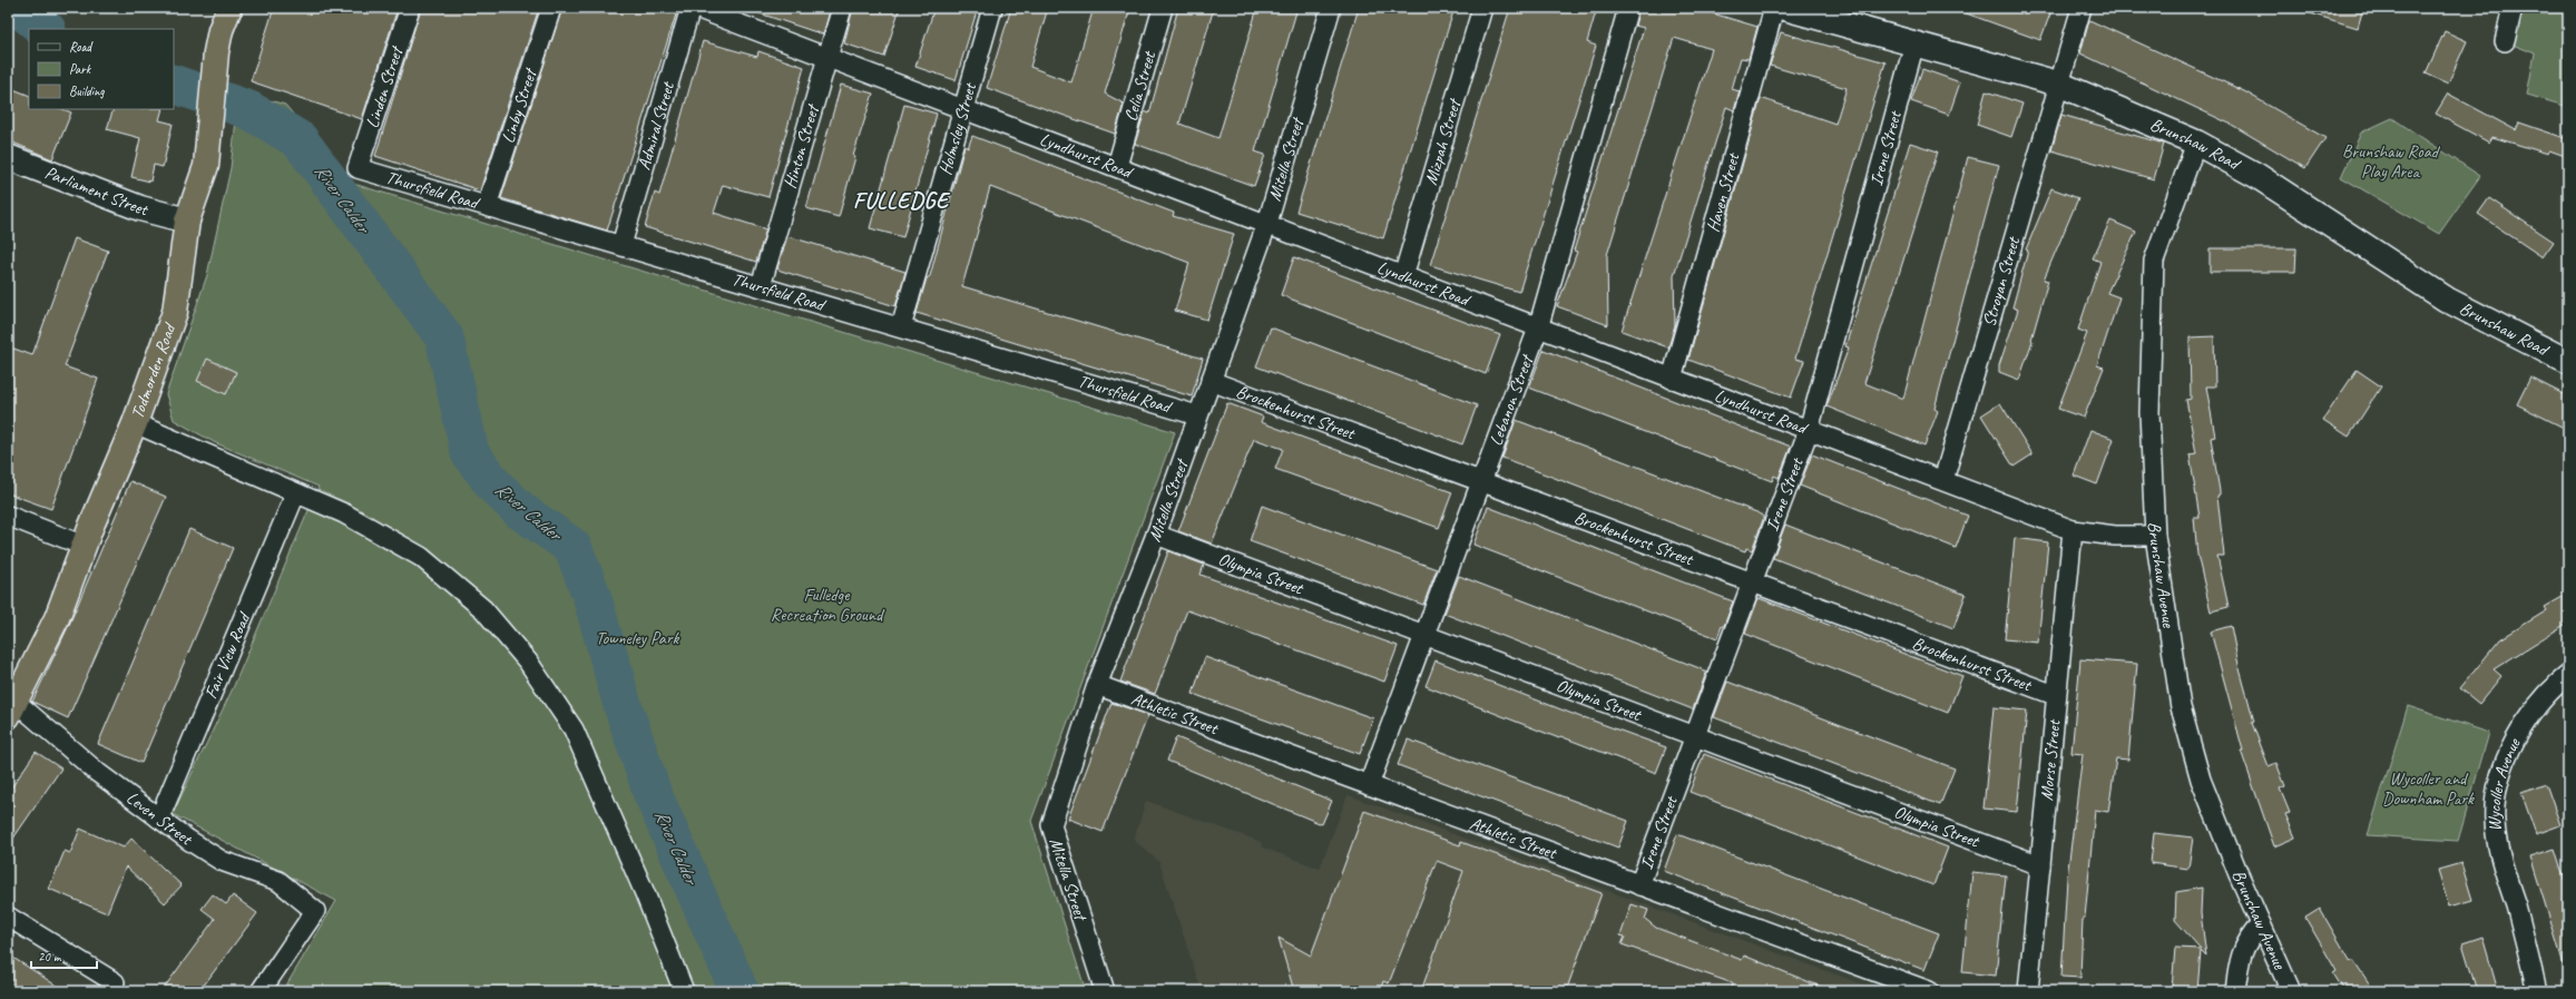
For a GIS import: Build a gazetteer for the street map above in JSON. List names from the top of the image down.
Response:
{
  "streets": {
    "highway": ["Todmorden Road"],
    "street": [
      "Celia Street",
      "Linden Street",
      "Linby Street",
      "Admiral Street",
      "Holmsley Street",
      "Mizpah Street",
      "Brunshaw Road",
      "Hinton Street",
      "Irene Street",
      "Lyndhurst Road",
      "Mitella Street",
      "Thursfield Road",
      "Parliament Street",
      "Haven Street",
      "Stroyan Street",
      "Lebanon Street",
      "Brockenhurst Street",
      "Olympia Street",
      "Brunshaw Avenue",
      "Fair View Road",
      "Athletic Street",
      "Morse Street",
      "Wycoller Avenue",
      "Leven Street"
    ]
  },
  "crossings": [
    ["Celia Street", "Lyndhurst Road"],
    ["Linden Street", "Thursfield Road"],
    ["Linby Street", "Thursfield Road"],
    ["Admiral Street", "Thursfield Road"],
    ["Holmsley Street", "Lyndhurst Road"],
    ["Holmsley Street", "Thursfield Road"],
    ["Mizpah Street", "Lyndhurst Road"],
    ["Brunshaw Road", "Irene Street"],
    ["Brunshaw Road", "Stroyan Street"],
    ["Brunshaw Road", "Brunshaw Avenue"],
    ["Hinton Street", "Lyndhurst Road"],
    ["Hinton Street", "Thursfield Road"],
    ["Irene Street", "Lyndhurst Road"],
    ["Irene Street", "Brockenhurst Street"],
    ["Irene Street", "Olympia Street"],
    ["Irene Street", "Athletic Street"],
    ["Lyndhurst Road", "Mitella Street"],
    ["Lyndhurst Road", "Haven Street"],
    ["Lyndhurst Road", "Stroyan Street"],
    ["Lyndhurst Road", "Lebanon Street"],
    ["Lyndhurst Road", "Brunshaw Avenue"],
    ["Lyndhurst Road", "Morse Street"],
    ["Mitella Street", "Thursfield Road"],
    ["Mitella Street", "Brockenhurst Street"],
    ["Mitella Street", "Olympia Street"],
    ["Mitella Street", "Athletic Street"],
    ["Parliament Street", "Todmorden Road"],
    ["Todmorden Road", "Leven Street"],
    ["Lebanon Street", "Brockenhurst Street"],
    ["Lebanon Street", "Olympia Street"],
    ["Lebanon Street", "Athletic Street"],
    ["Brockenhurst Street", "Morse Street"],
    ["Olympia Street", "Morse Street"],
    ["Fair View Road", "Leven Street"]
  ],
  "districts": ["FULLEDGE"],
  "water": ["River Calder"],
  "parks": [
    "Brunshaw Road Play Area",
    "Fulledge Recreation Ground",
    "Towneley Park",
    "Wycoller and Downham Park"
  ],
  "legend": ["Road", "Park", "Building"],
  "scale_bar": "20 m"
}
